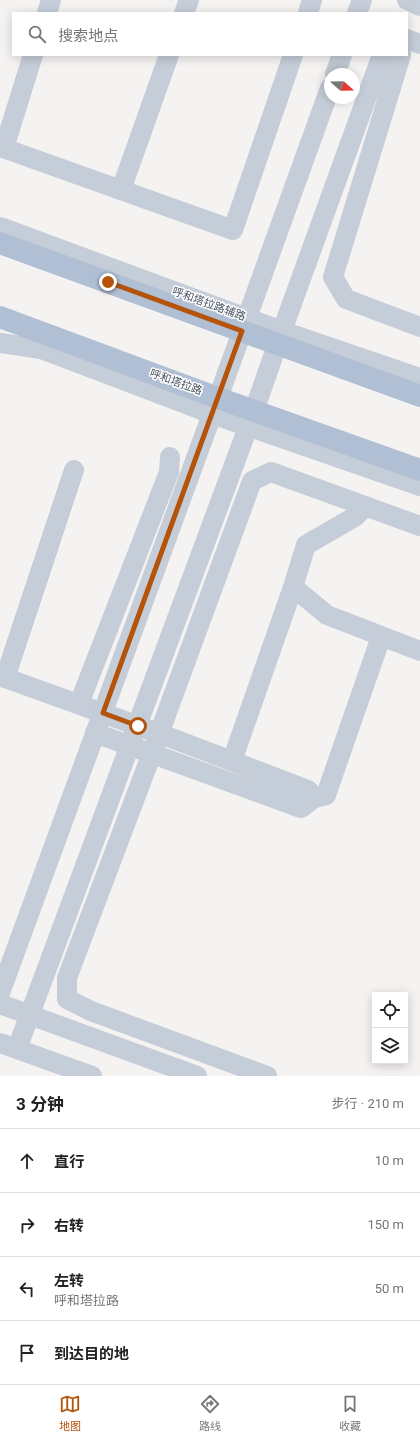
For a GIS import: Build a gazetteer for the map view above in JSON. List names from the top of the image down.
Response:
{
  "streets": {
    "main road": ["呼和塔拉路"],
    "street": ["呼和塔拉路辅路"]
  },
  "north": "right",
  "page": {
    "search": "搜索地点",
    "heading": ["3 分钟", "步行 · 210 m"],
    "list": [
      ["直行", "10 m"],
      ["右转", "150 m"],
      ["左转", "呼和塔拉路", "50 m"],
      "到达目的地"
    ],
    "nav": ["地图", "路线", "收藏"]
  }
}
